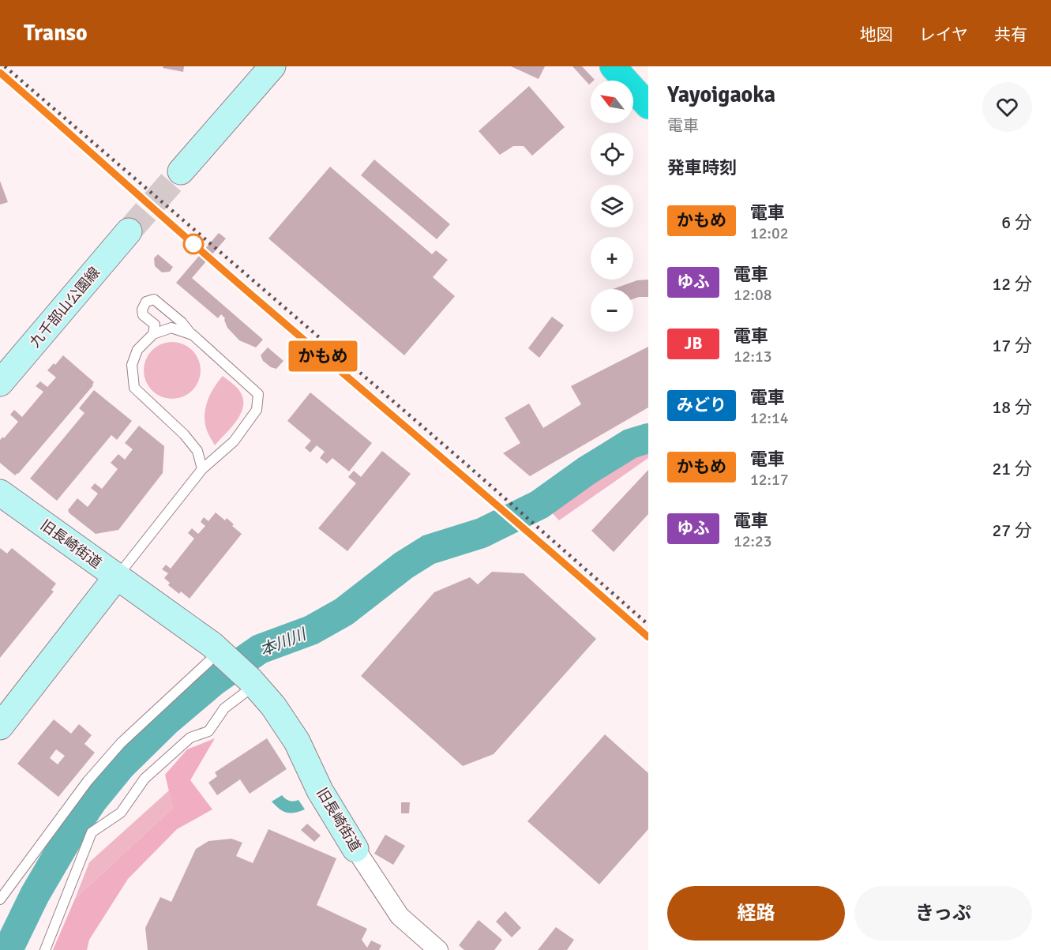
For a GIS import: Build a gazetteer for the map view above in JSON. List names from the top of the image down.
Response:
{
  "streets": {
    "street": ["九千部山公園線", "旧長崎街道"]
  },
  "water": ["本川川"],
  "north": "top left",
  "page": {
    "header": "Transo",
    "nav": ["地図", "レイヤ", "共有"],
    "on_map": "かもめ",
    "heading": [
      ["Yayoigaoka", "電車"],
      "発車時刻"
    ],
    "map_buttons": ["+", "−"],
    "list": [
      {
        "mark": "かもめ",
        "name": "電車",
        "note": "12:02",
        "value": "6 分"
      },
      {
        "mark": "ゆふ",
        "name": "電車",
        "note": "12:08",
        "value": "12 分"
      },
      {
        "mark": "JB",
        "name": "電車",
        "note": "12:13",
        "value": "17 分"
      },
      {
        "mark": "みどり",
        "name": "電車",
        "note": "12:14",
        "value": "18 分"
      },
      {
        "mark": "かもめ",
        "name": "電車",
        "note": "12:17",
        "value": "21 分"
      },
      {
        "mark": "ゆふ",
        "name": "電車",
        "note": "12:23",
        "value": "27 分"
      }
    ],
    "buttons": ["経路", "きっぷ"]
  }
}
